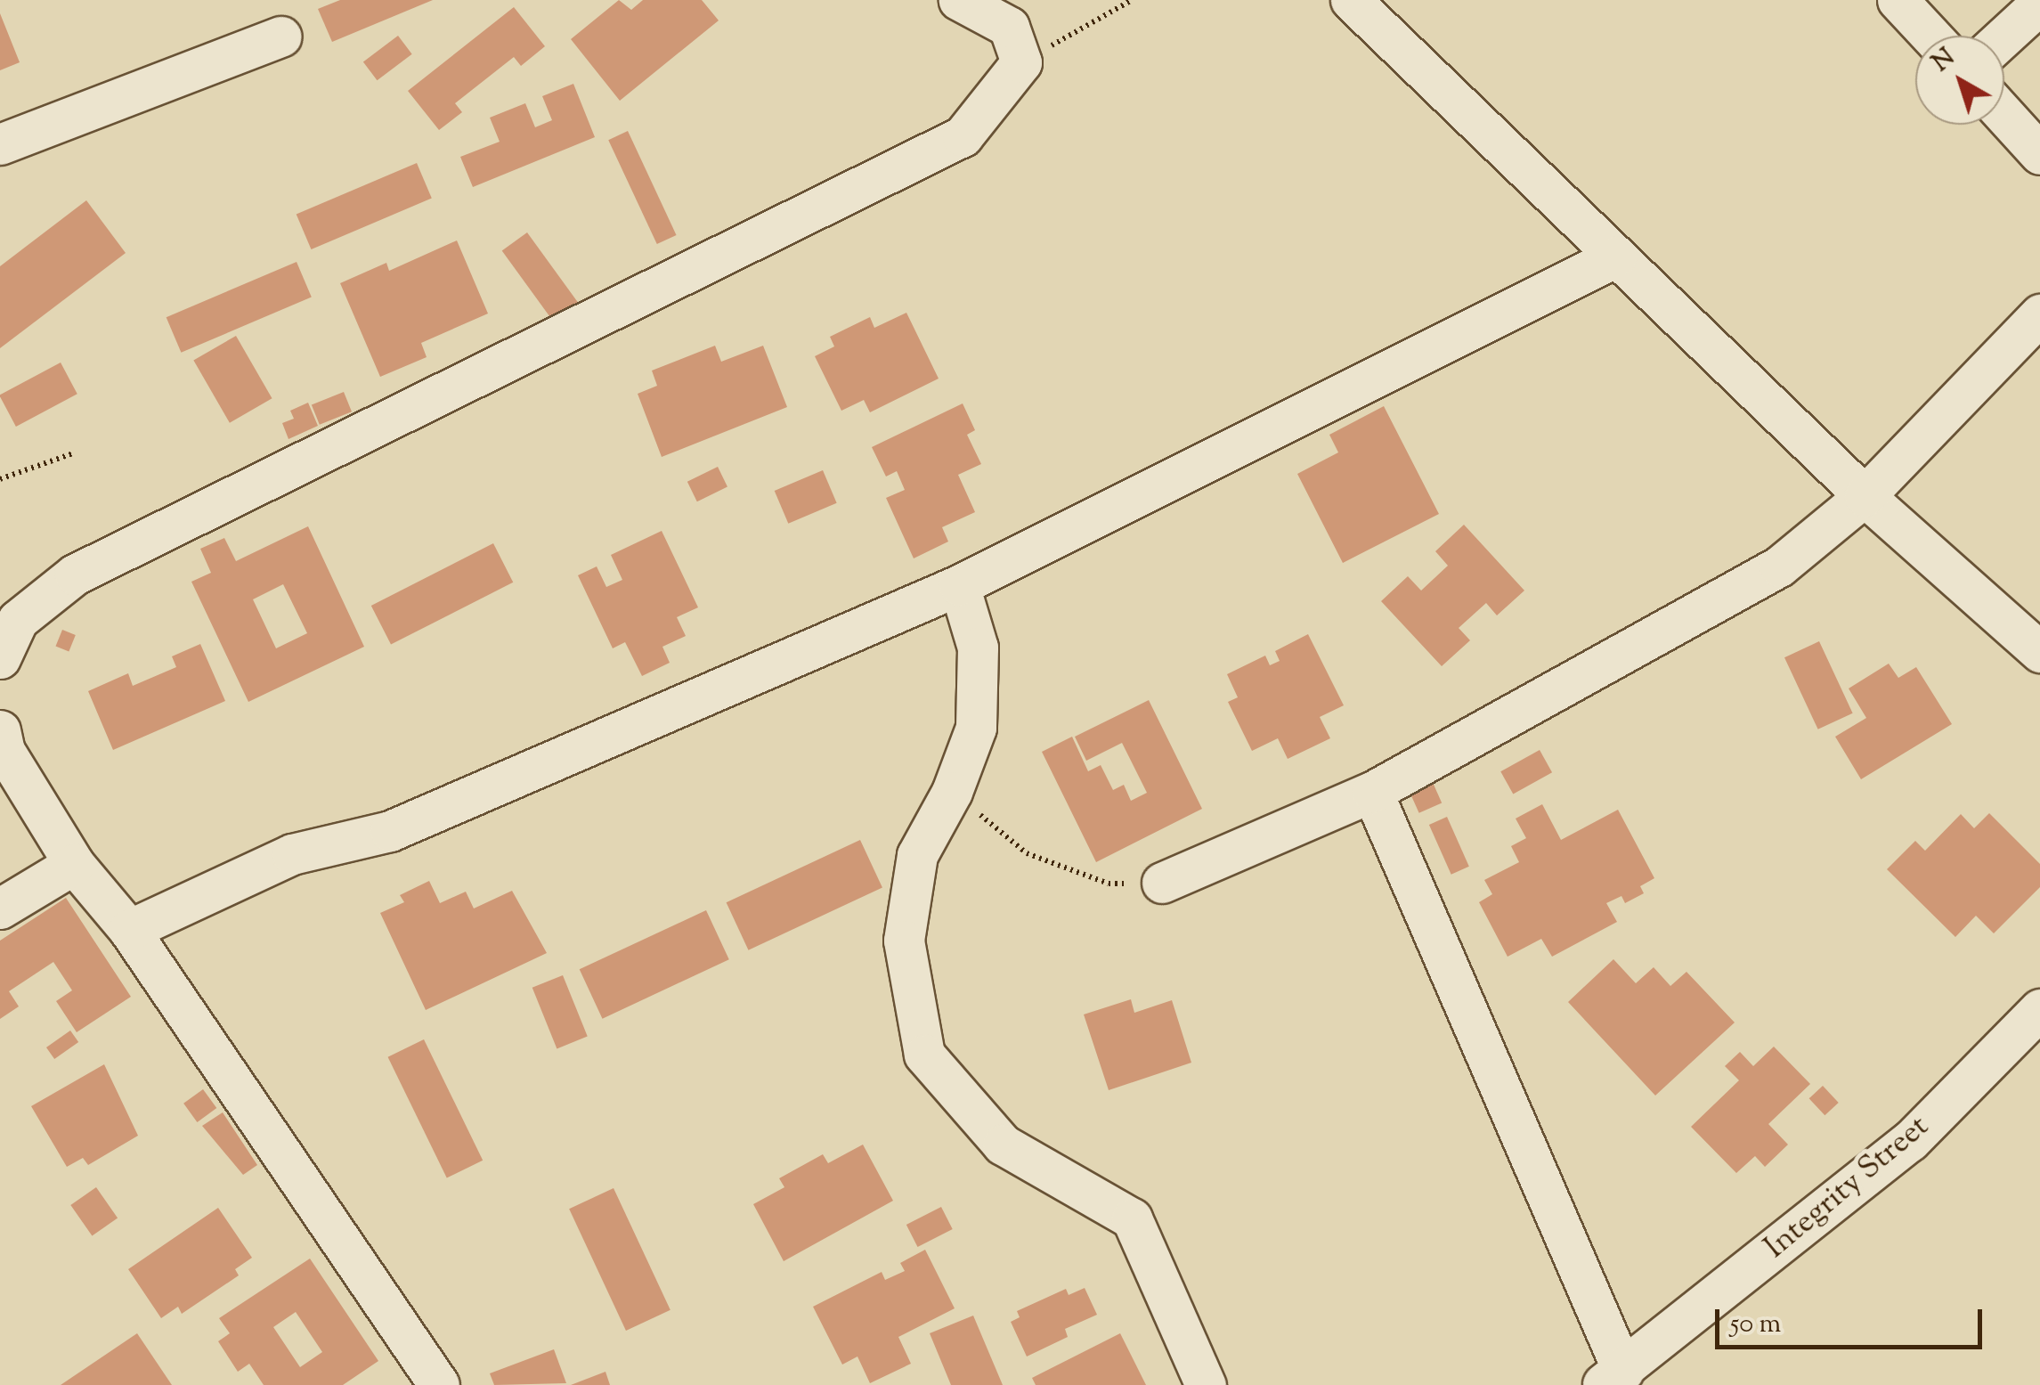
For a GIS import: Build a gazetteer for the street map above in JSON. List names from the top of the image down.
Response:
{
  "streets": {
    "street": ["Integrity Street"]
  },
  "scale_bar": "50 m",
  "north": "top left"
}
